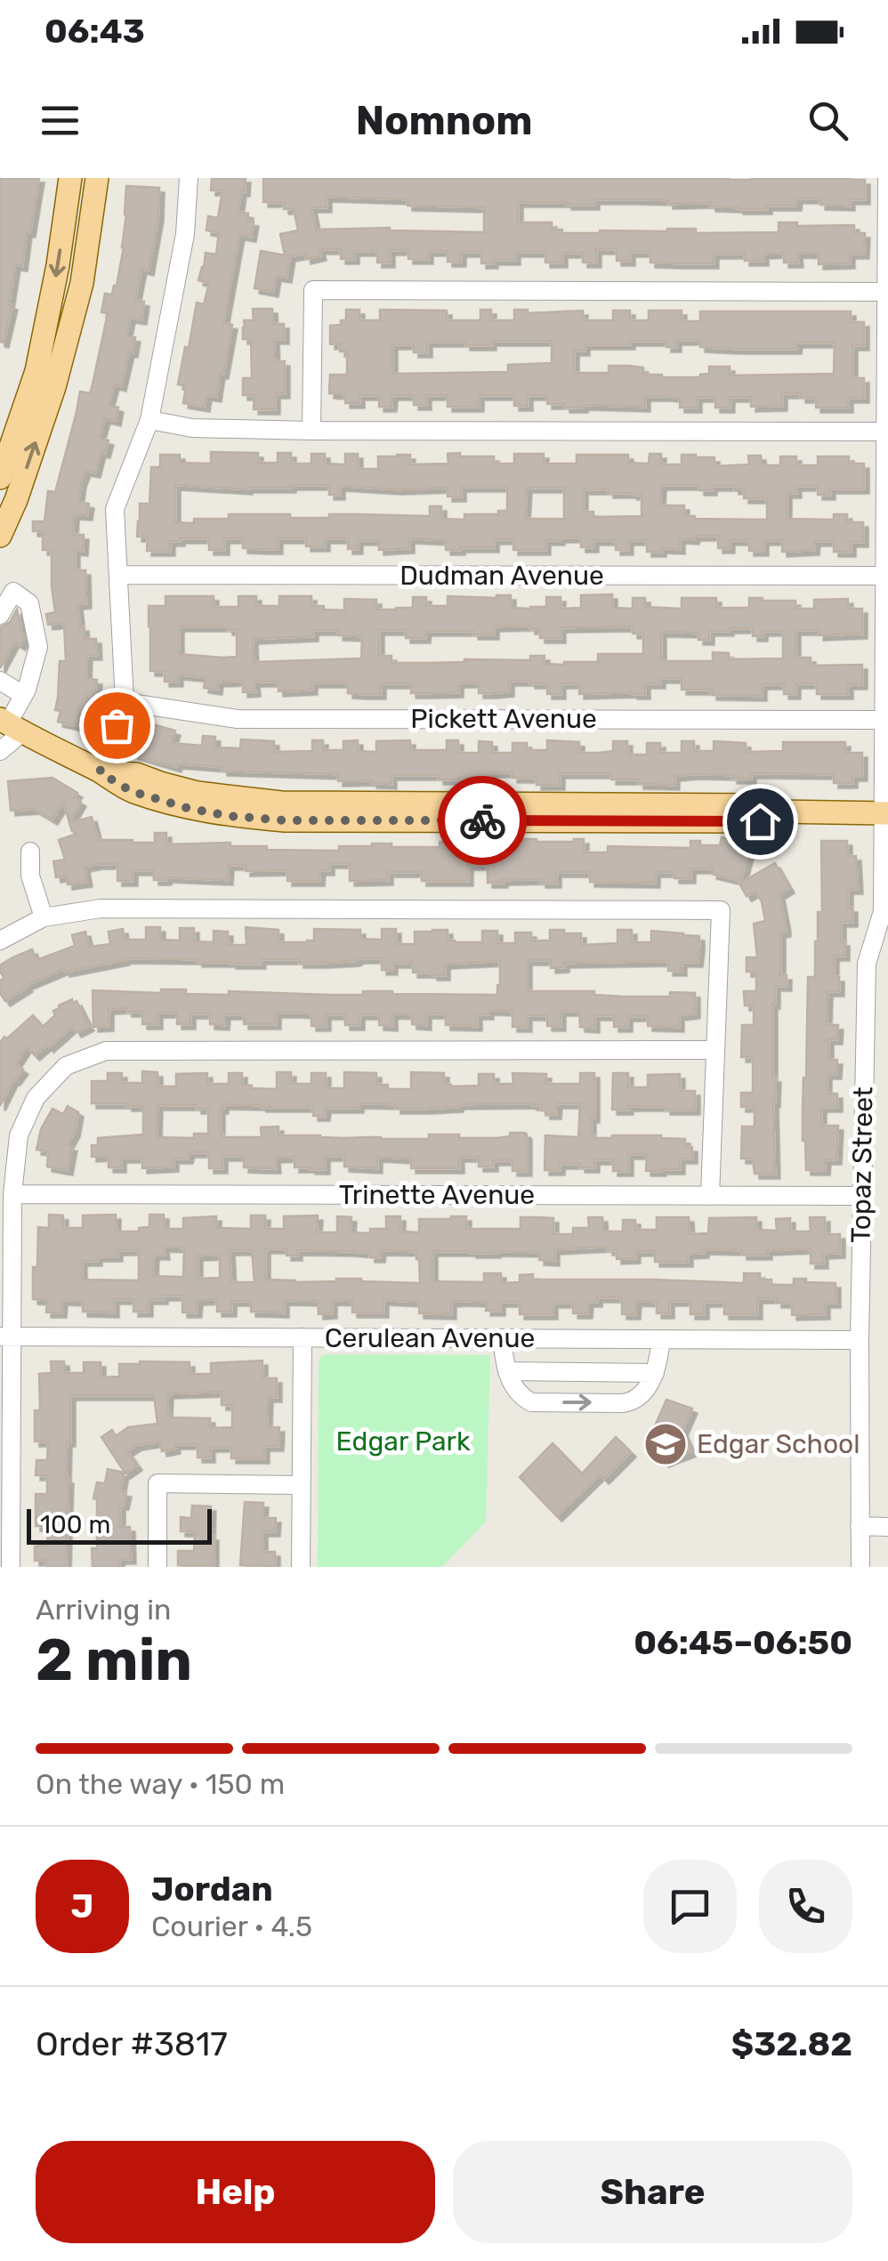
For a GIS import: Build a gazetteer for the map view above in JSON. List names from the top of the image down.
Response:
{
  "streets": {
    "street": [
      "Dudman Avenue",
      "Pickett Avenue",
      "Topaz Street",
      "Trinette Avenue",
      "Cerulean Avenue"
    ]
  },
  "crossings": [
    ["Dudman Avenue", "Topaz Street"],
    ["Pickett Avenue", "Topaz Street"],
    ["Topaz Street", "Trinette Avenue"],
    ["Topaz Street", "Cerulean Avenue"]
  ],
  "parks": ["Edgar Park"],
  "places": {
    "school or university": ["Edgar School"]
  },
  "scale_bar": "100 m",
  "page": {
    "status": "06:43",
    "header": "Nomnom",
    "scale": "100 m",
    "heading": ["2 min", "Arriving in", "06:45–06:50"],
    "panel": [
      "Jordan",
      "Courier · 4.5",
      "Order #3817",
      "$32.82"
    ],
    "bar": "On the way · 150 m",
    "round": "J",
    "buttons": ["Help", "Share"]
  }
}
